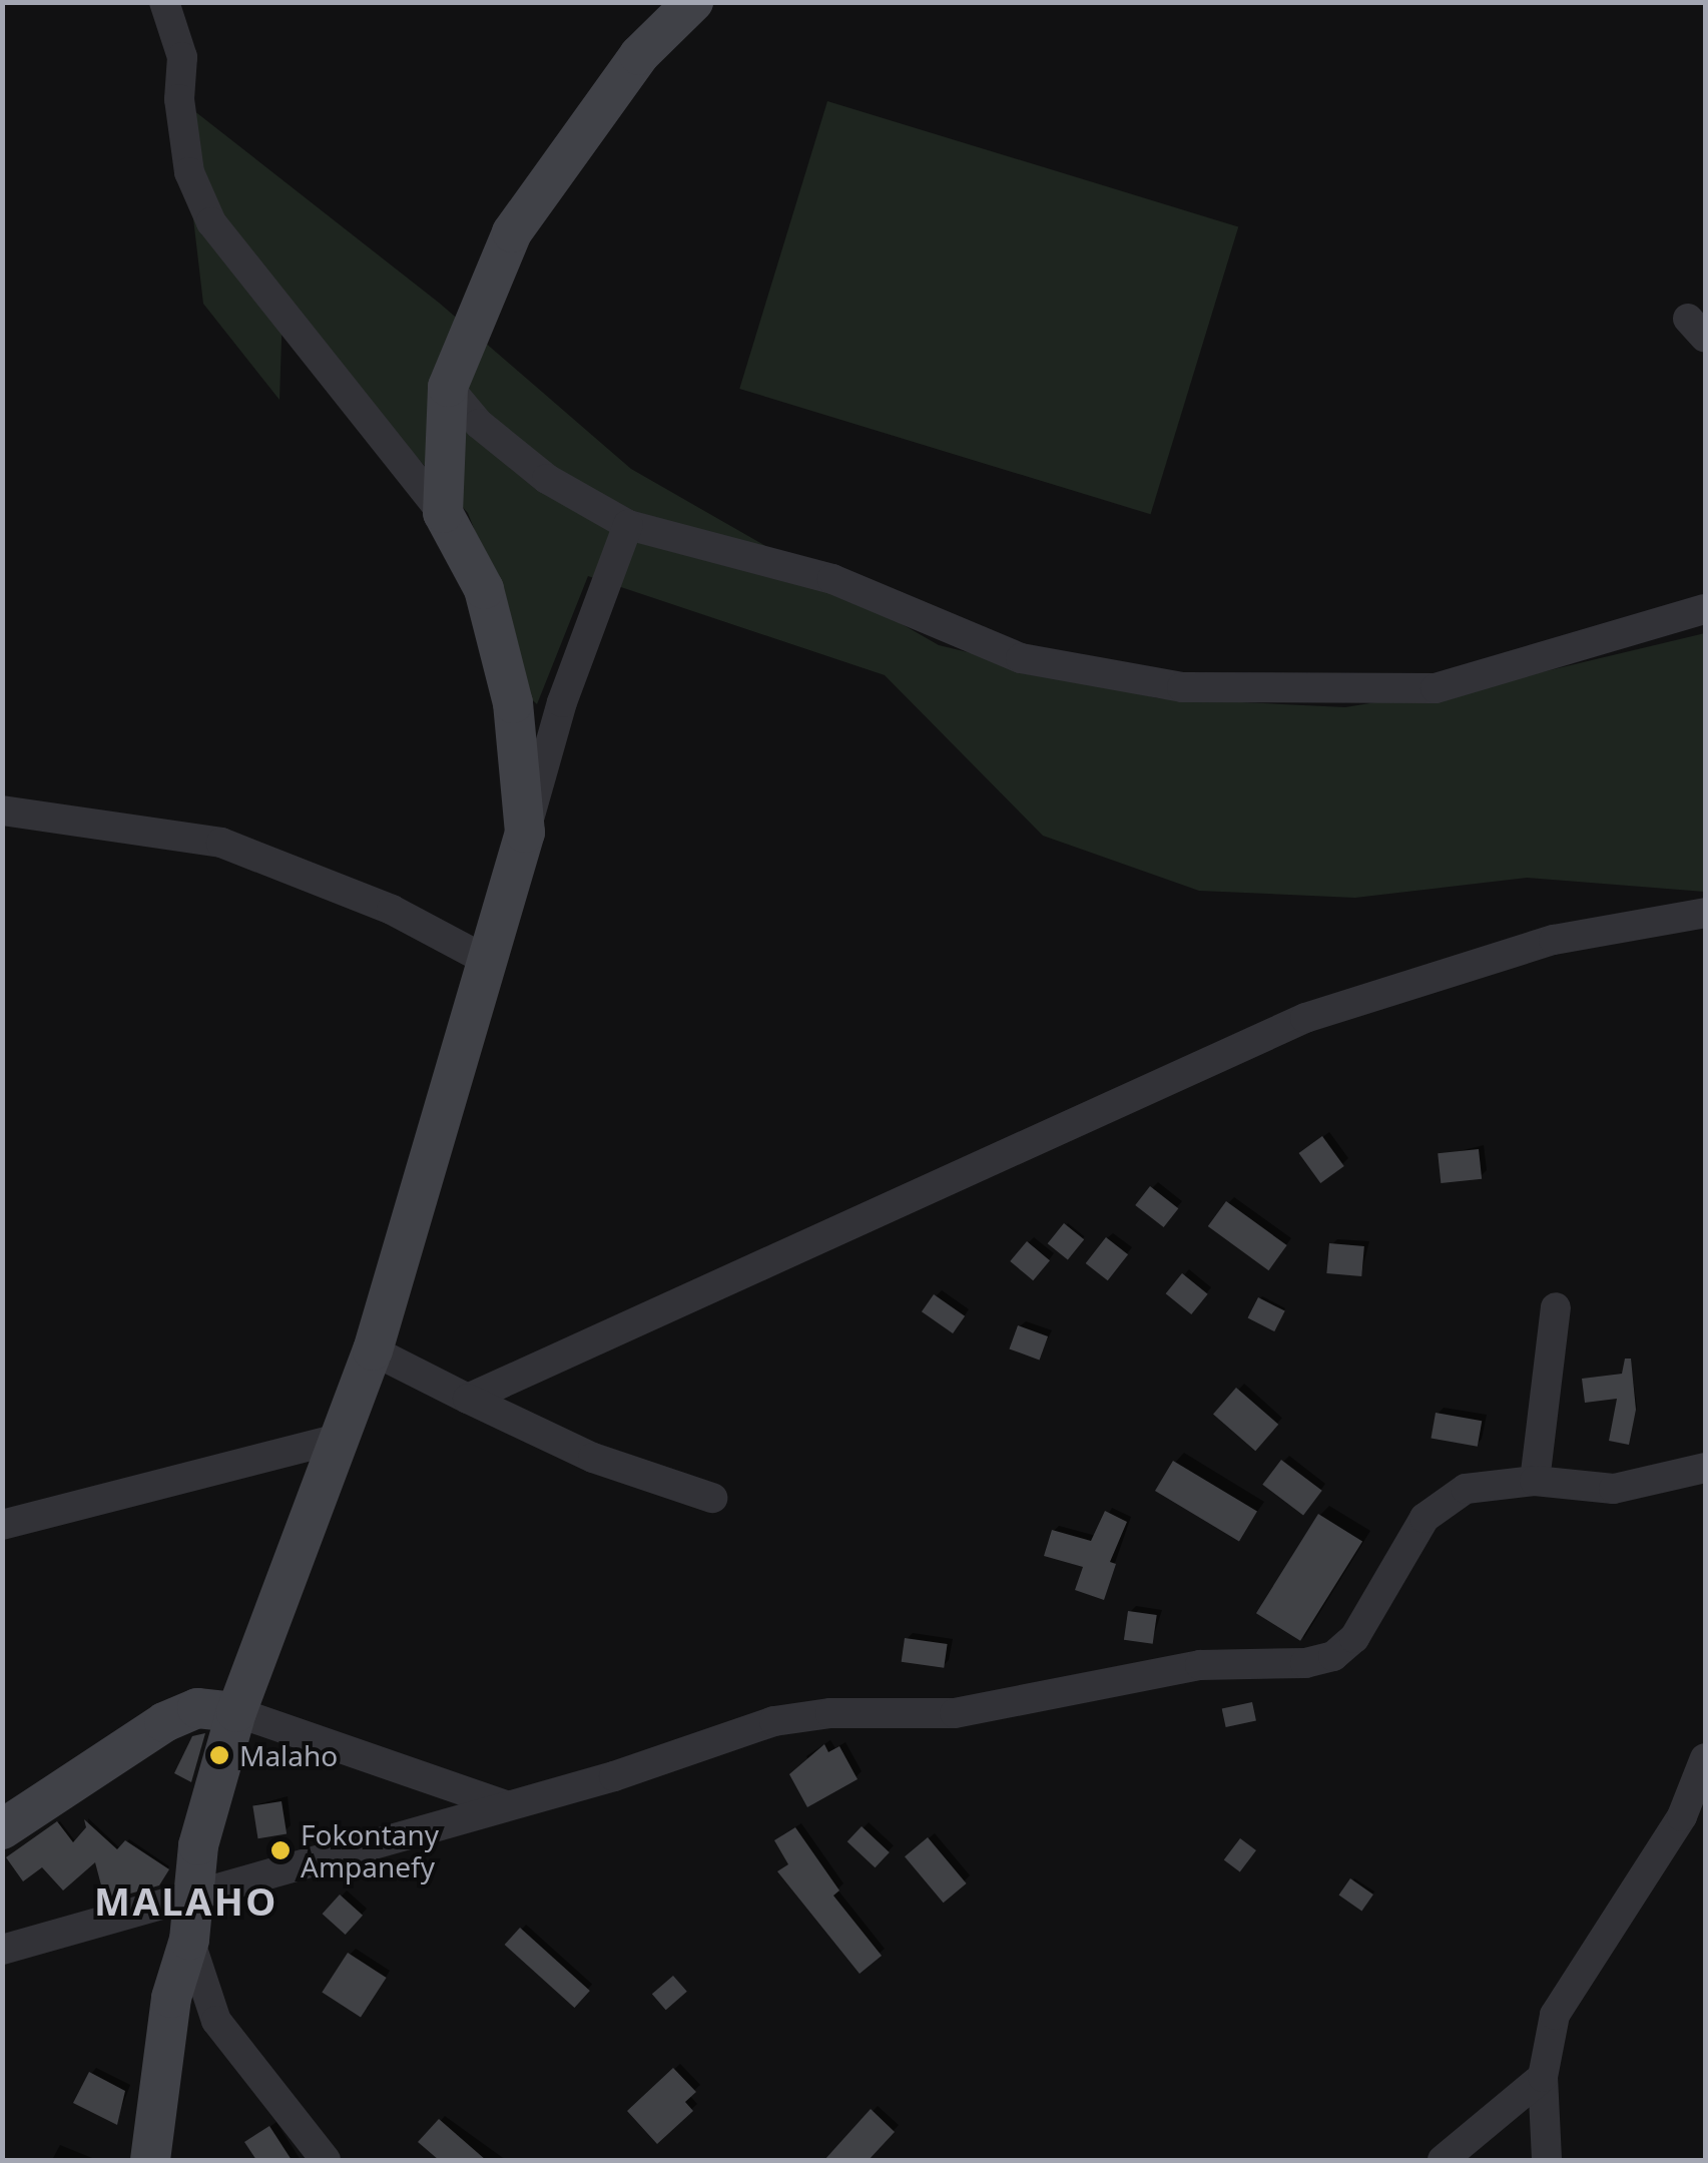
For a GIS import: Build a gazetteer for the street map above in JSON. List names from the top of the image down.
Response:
{
  "districts": ["MALAHO"],
  "places": ["Malaho", "Fokontany Ampanefy"]
}
